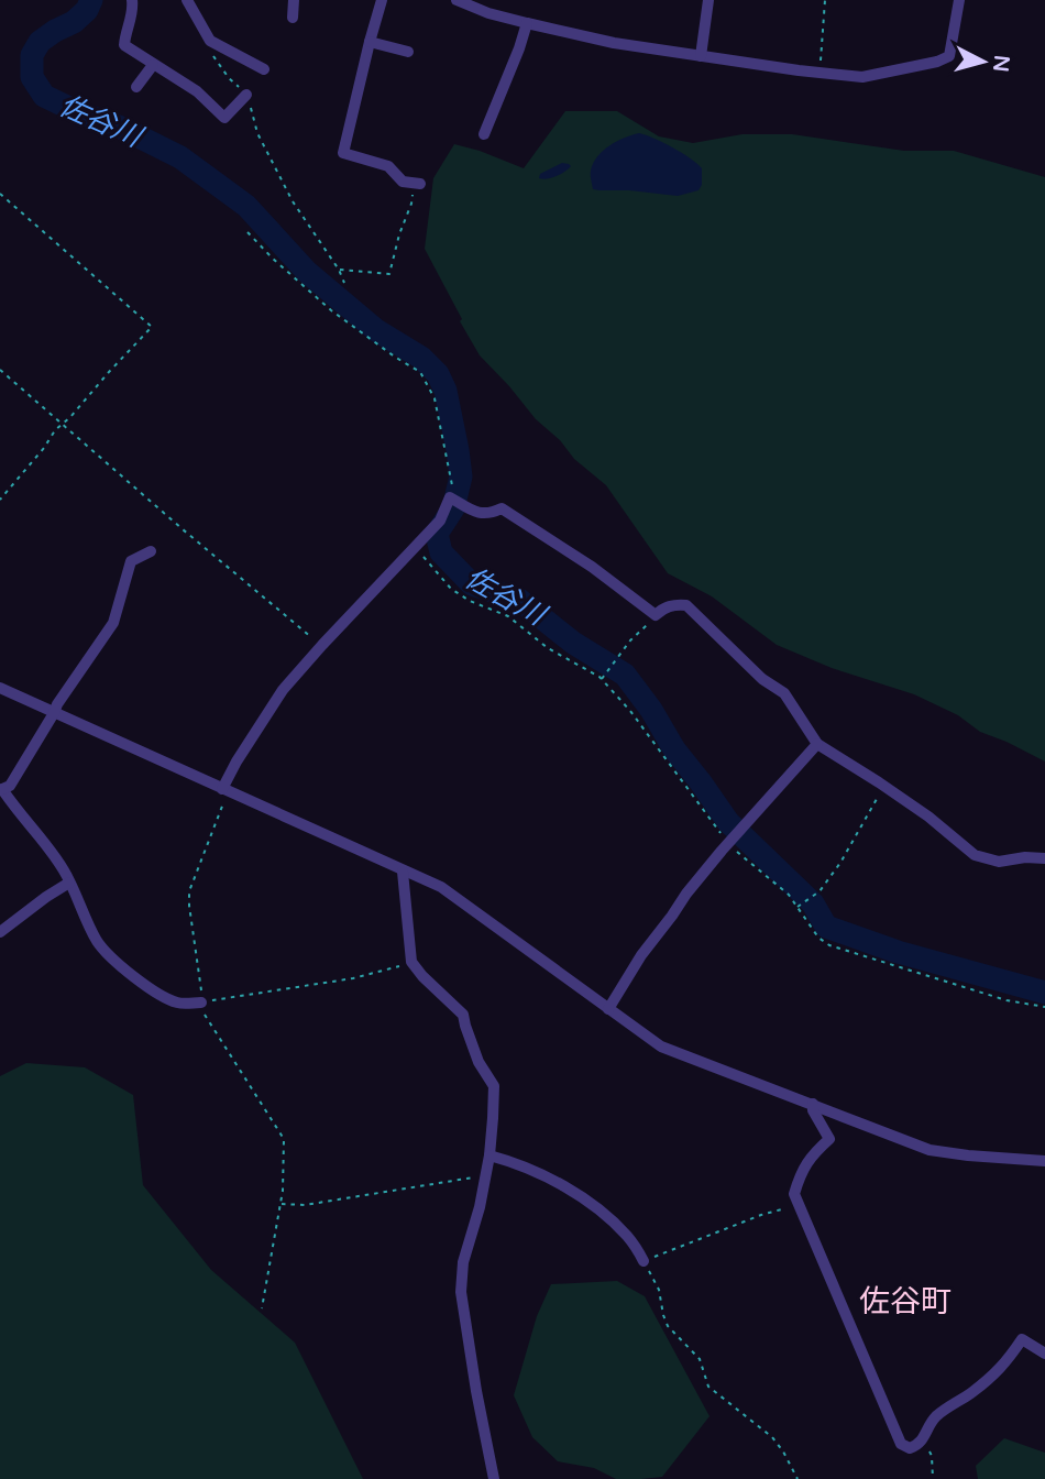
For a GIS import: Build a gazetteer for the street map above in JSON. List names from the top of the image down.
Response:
{
  "districts": ["佐谷町"],
  "water": ["佐谷川"],
  "north": "right"
}
